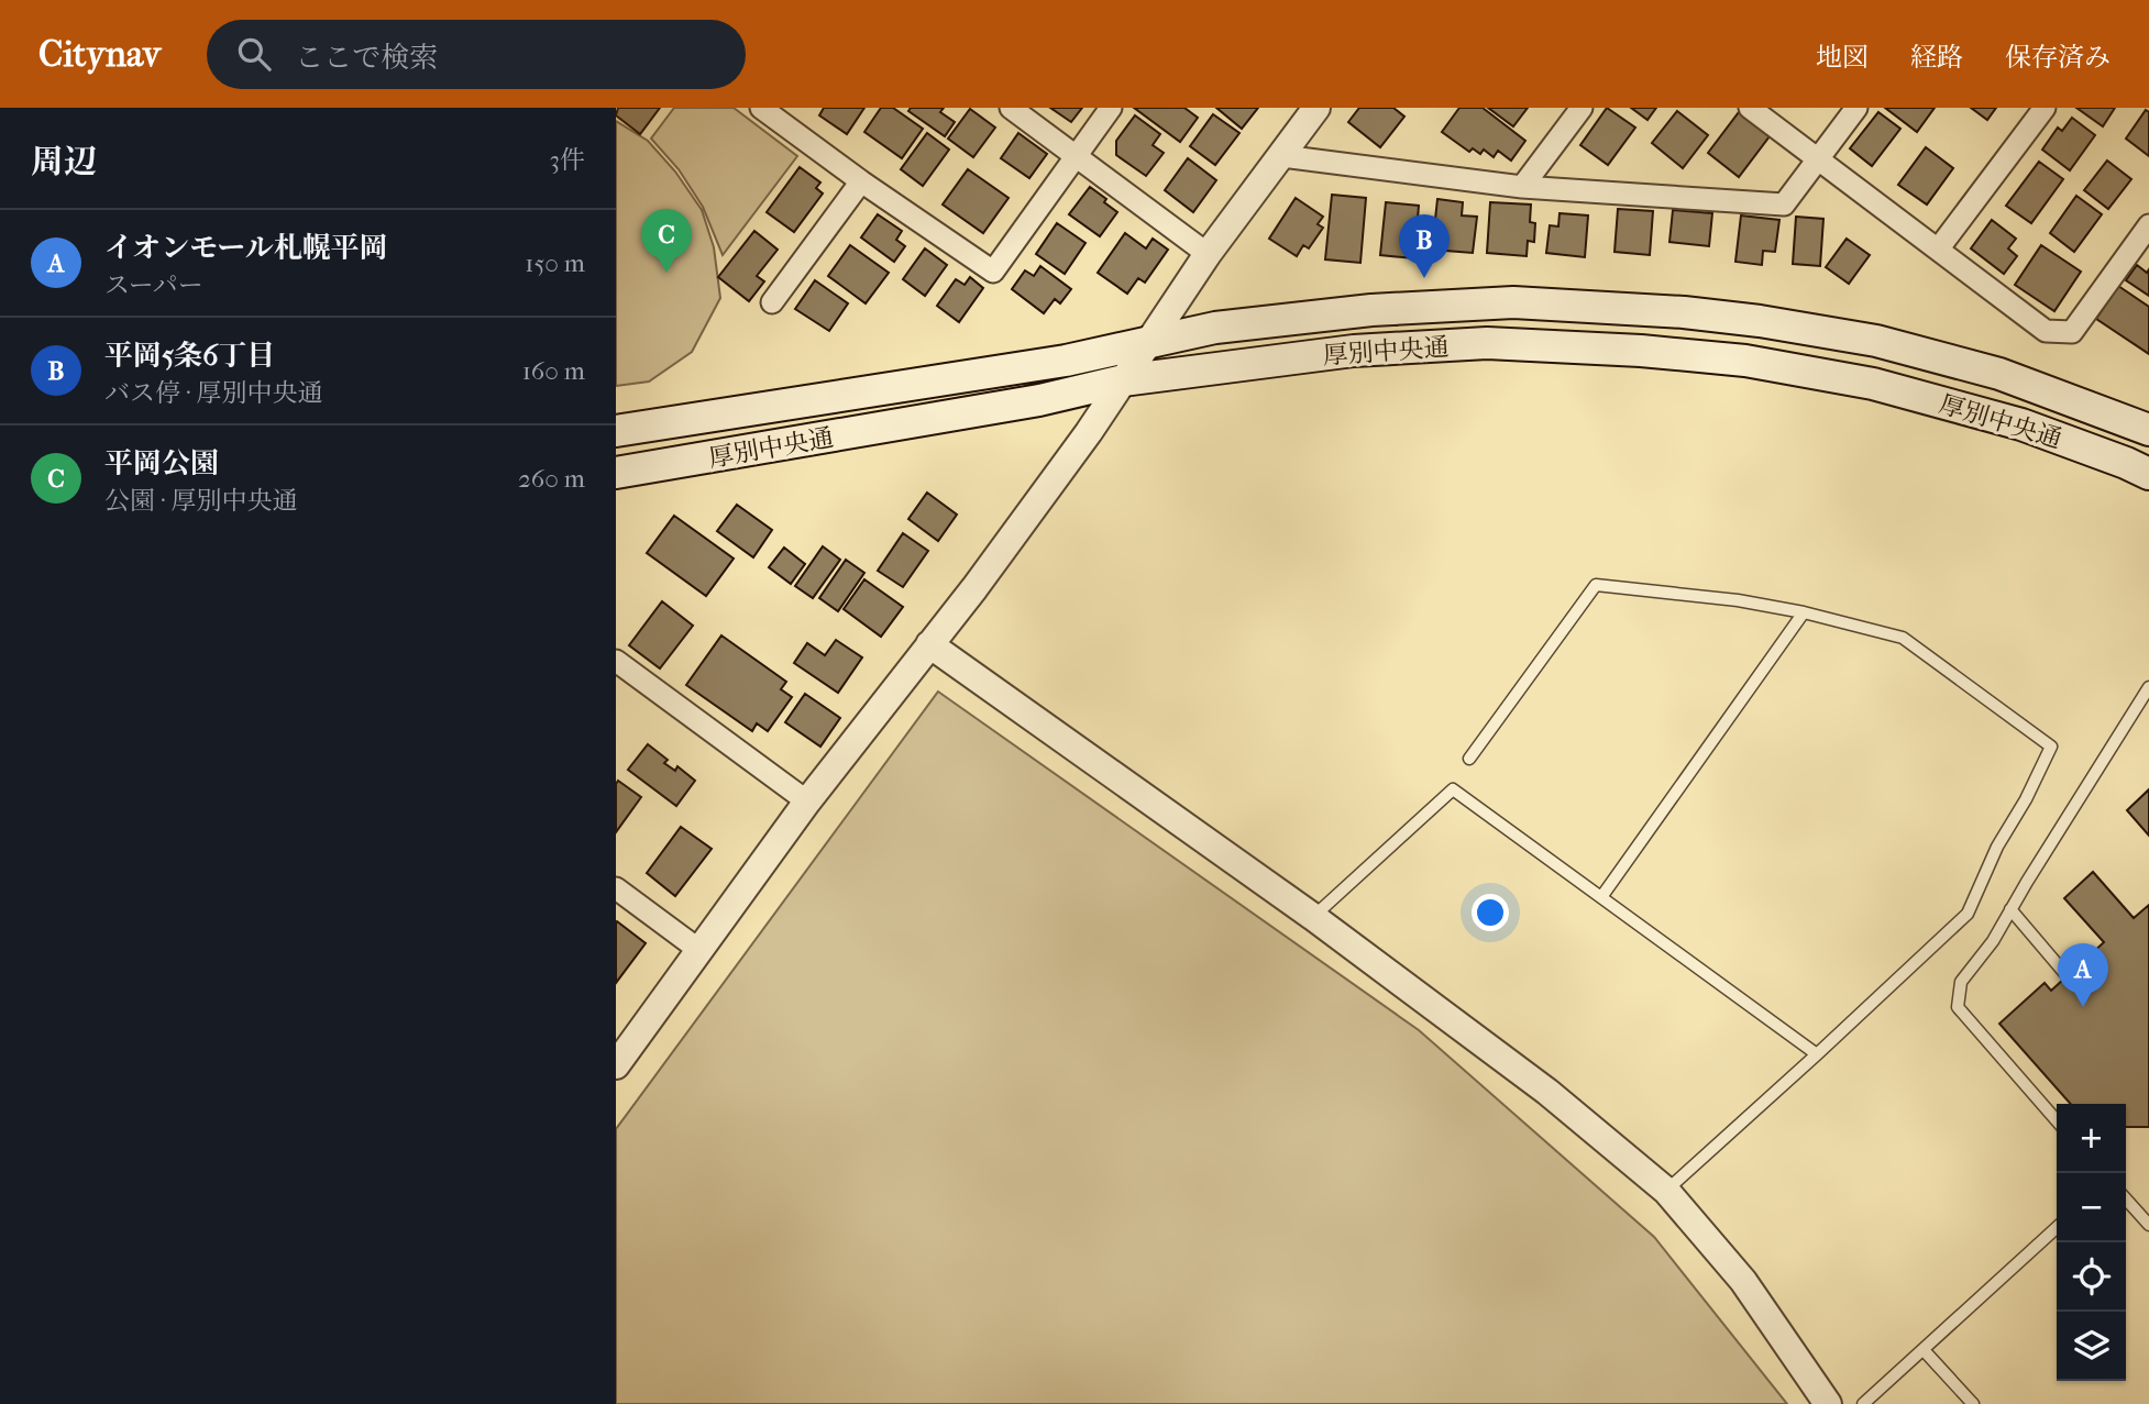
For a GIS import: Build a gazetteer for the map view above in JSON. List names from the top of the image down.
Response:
{
  "streets": {
    "main road": ["厚別中央通"]
  },
  "page": {
    "header": "Citynav",
    "search": "ここで検索",
    "nav": ["地図", "経路", "保存済み"],
    "heading": ["周辺", "3件"],
    "list": [
      {
        "mark": "A",
        "name": "イオンモール札幌平岡",
        "note": "スーパー",
        "value": "150 m"
      },
      {
        "mark": "B",
        "name": "平岡5条6丁目",
        "note": "バス停 · 厚別中央通",
        "value": "160 m"
      },
      {
        "mark": "C",
        "name": "平岡公園",
        "note": "公園 · 厚別中央通",
        "value": "260 m"
      }
    ],
    "pins": ["C", "B", "A"],
    "map_buttons": ["+", "−"]
  }
}
